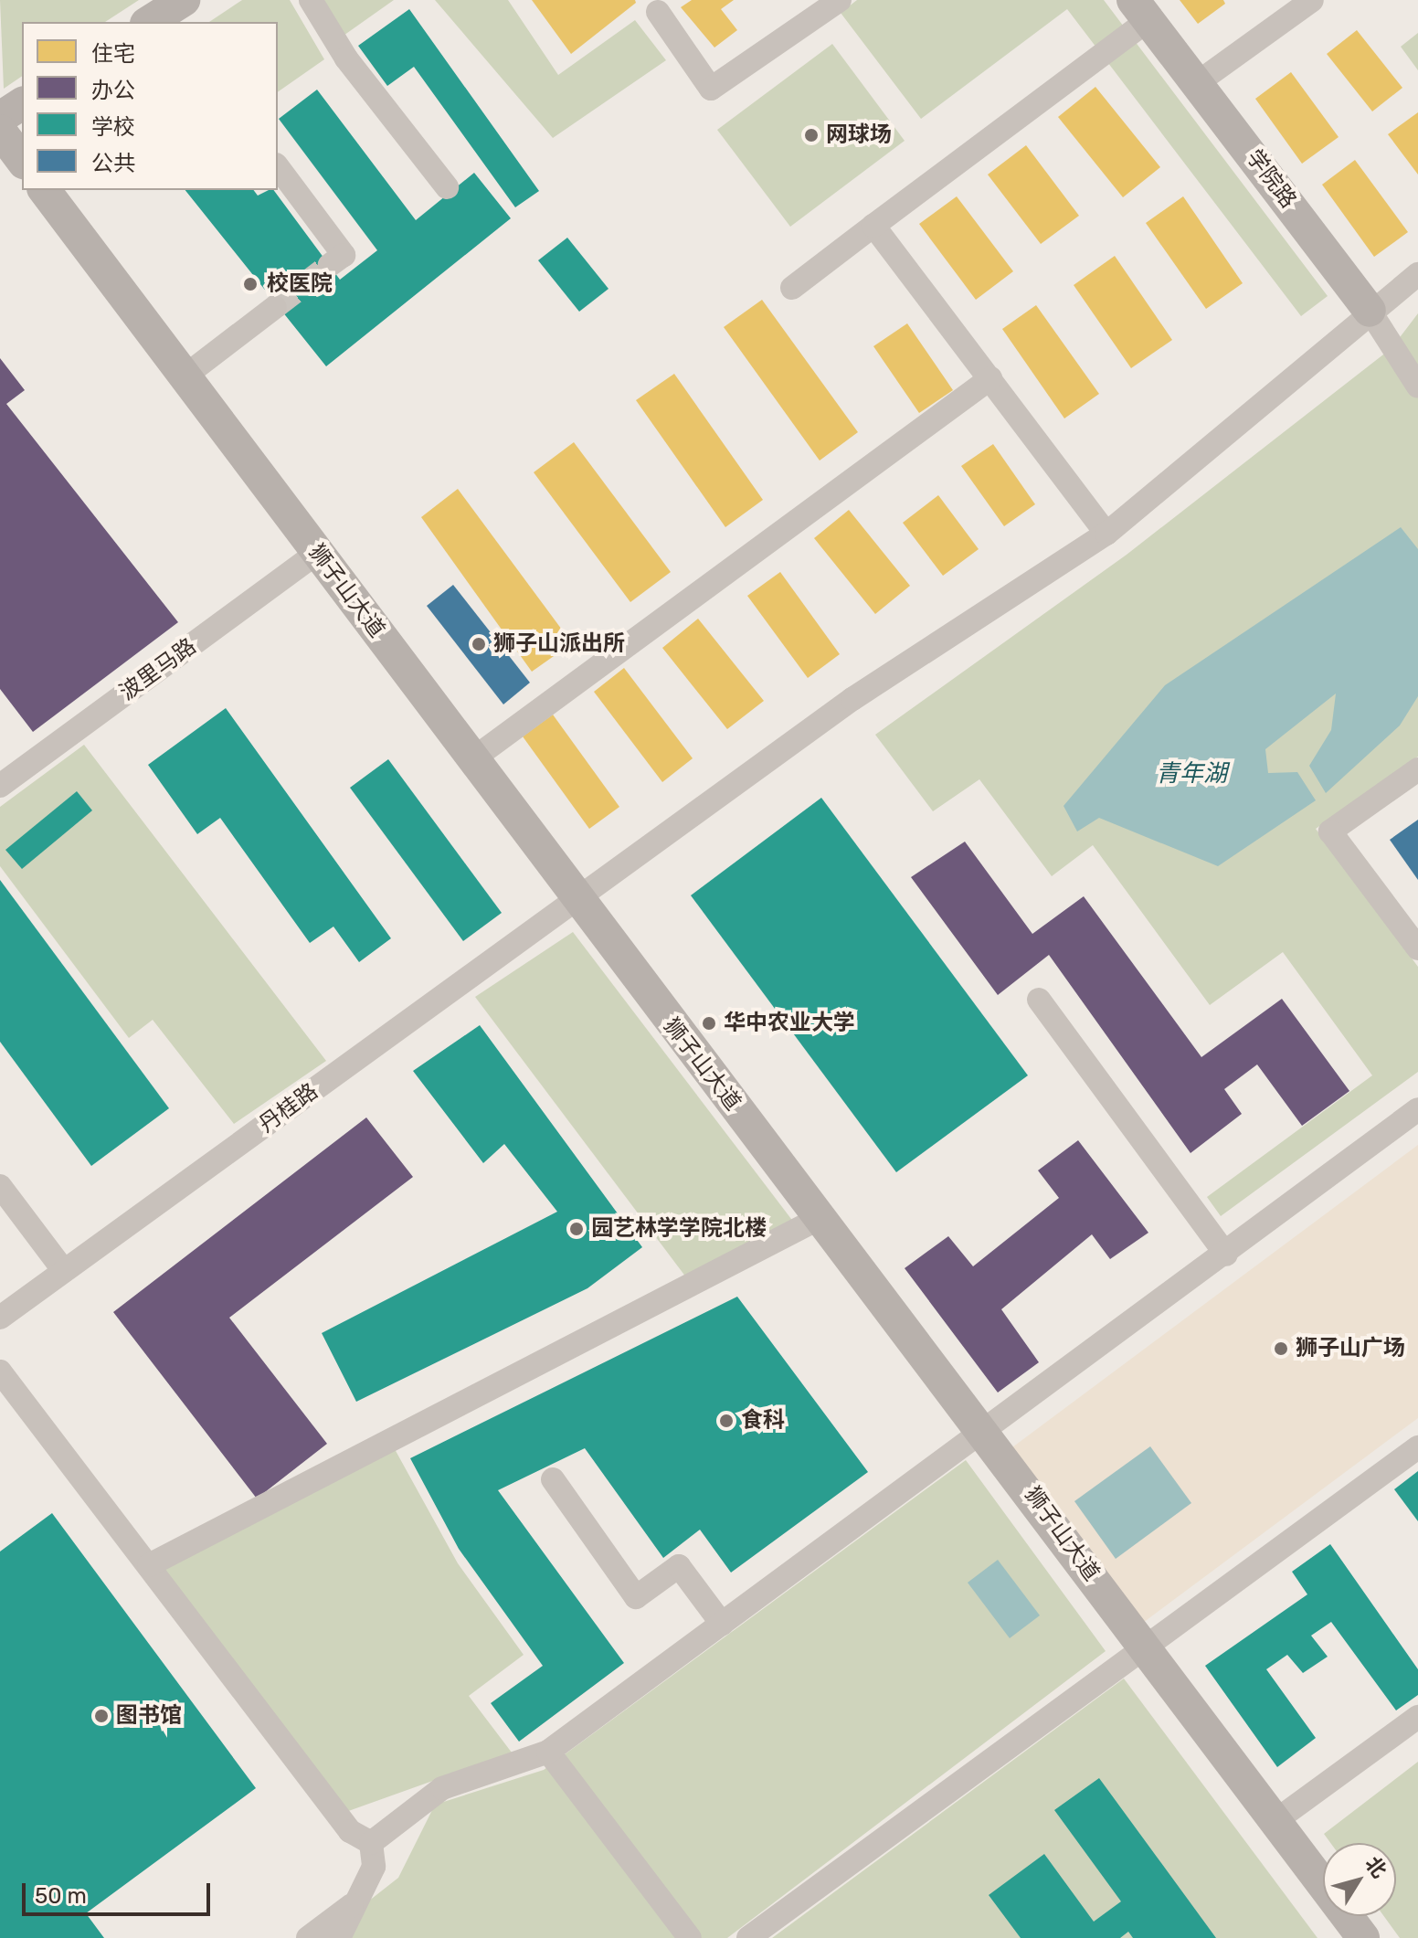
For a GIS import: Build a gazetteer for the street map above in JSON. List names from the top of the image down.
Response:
{
  "streets": {
    "street": [
      "学院路",
      "狮子山大道",
      "波里马路",
      "丹桂路"
    ]
  },
  "crossings": [
    ["学院路", "丹桂路"],
    ["狮子山大道", "波里马路"],
    ["狮子山大道", "丹桂路"]
  ],
  "water": ["青年湖"],
  "places": [
    "网球场",
    "校医院",
    "狮子山派出所",
    "华中农业大学",
    "园艺林学学院北楼",
    "狮子山广场",
    "食科",
    "图书馆"
  ],
  "legend": [
    "住宅",
    "办公",
    "学校",
    "公共"
  ],
  "scale_bar": "50 m",
  "north": "top right"
}
